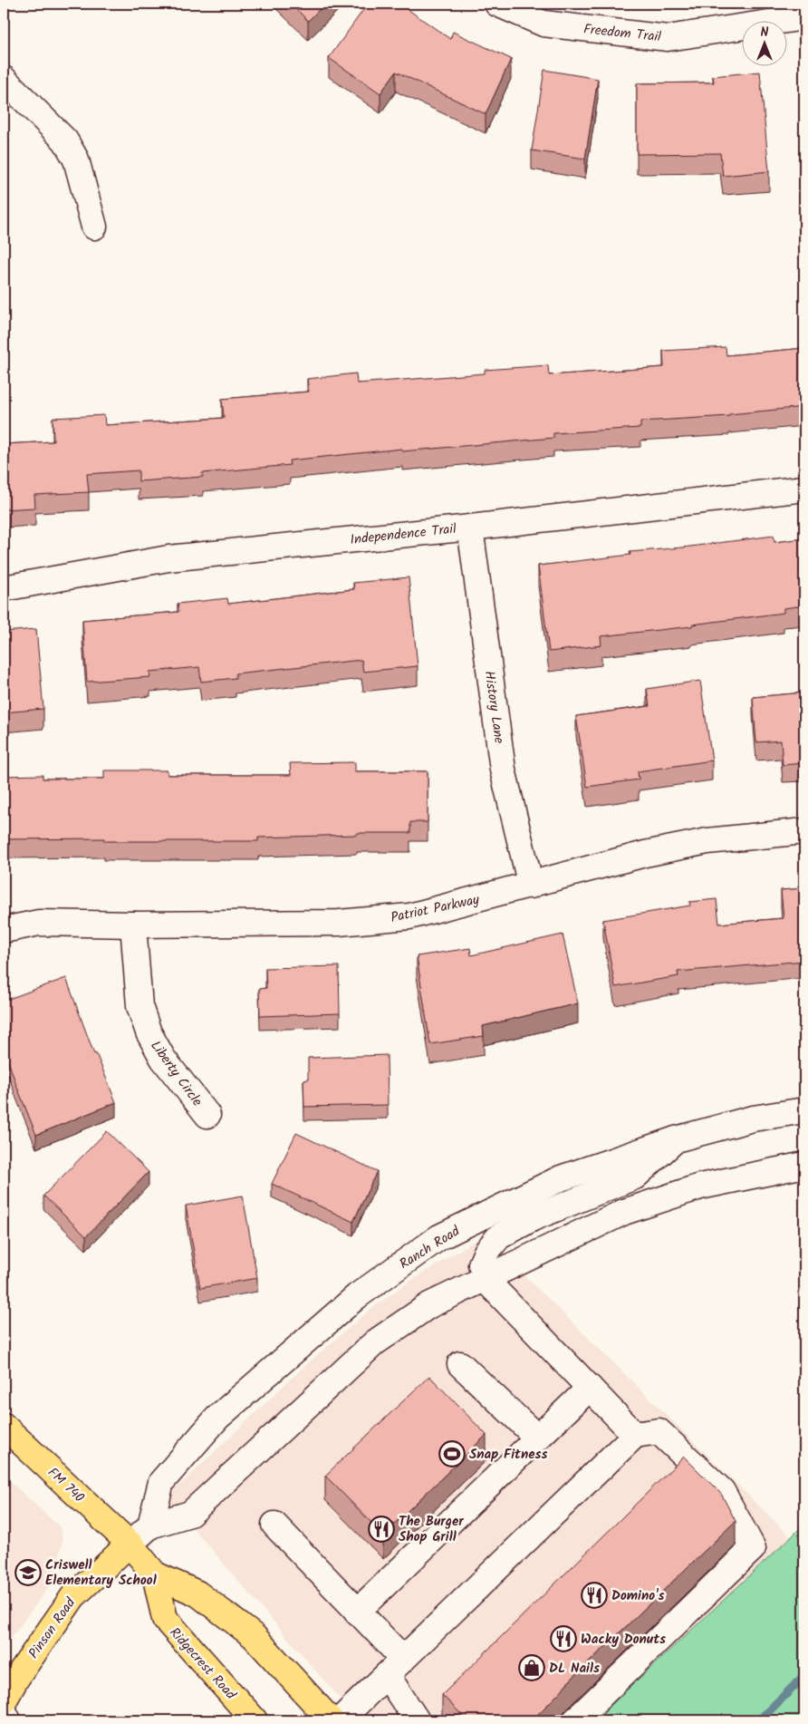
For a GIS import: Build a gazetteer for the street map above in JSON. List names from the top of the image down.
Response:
{
  "streets": {
    "main road": ["FM 740", "Pinson Road", "Ridgecrest Road"],
    "street": [
      "Freedom Trail",
      "Independence Trail",
      "History Lane",
      "Patriot Parkway",
      "Liberty Circle",
      "Ranch Road"
    ]
  },
  "crossings": [
    ["Independence Trail", "History Lane"],
    ["History Lane", "Patriot Parkway"],
    ["Patriot Parkway", "Liberty Circle"],
    ["FM 740", "Pinson Road"],
    ["FM 740", "Ridgecrest Road"],
    ["Pinson Road", "Ridgecrest Road"]
  ],
  "places": {
    "sports": ["Snap Fitness"],
    "restaurant": ["The Burger Shop Grill", "Domino's", "Wacky Donuts"],
    "school or university": ["Criswell Elementary School"],
    "shop": ["DL Nails"]
  },
  "north": "top"
}
